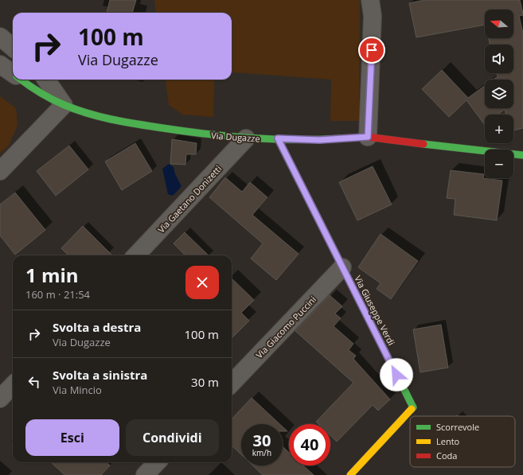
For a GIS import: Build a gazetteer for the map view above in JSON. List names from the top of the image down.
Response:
{
  "streets": {
    "street": [
      "Via Dugazze",
      "Via Gaetano Donizetti",
      "Via Giuseppe Verdi",
      "Via Giacomo Puccini"
    ]
  },
  "crossings": [
    ["Via Dugazze", "Via Gaetano Donizetti"],
    ["Via Dugazze", "Via Giuseppe Verdi"],
    ["Via Giuseppe Verdi", "Via Giacomo Puccini"]
  ],
  "legend": ["Scorrevole", "Lento", "Coda"],
  "north": "left",
  "page": {
    "map_buttons": ["+", "−"],
    "turn": ["100 m", "Via Dugazze"],
    "heading": ["1 min", "160 m · 21:54"],
    "list": [
      {
        "name": "Svolta a destra",
        "note": "Via Dugazze",
        "value": "100 m"
      },
      {
        "name": "Svolta a sinistra",
        "note": "Via Mincio",
        "value": "30 m"
      }
    ],
    "buttons": ["Esci", "Condividi"],
    "speed": "30 km/h",
    "limit": "40"
  }
}
